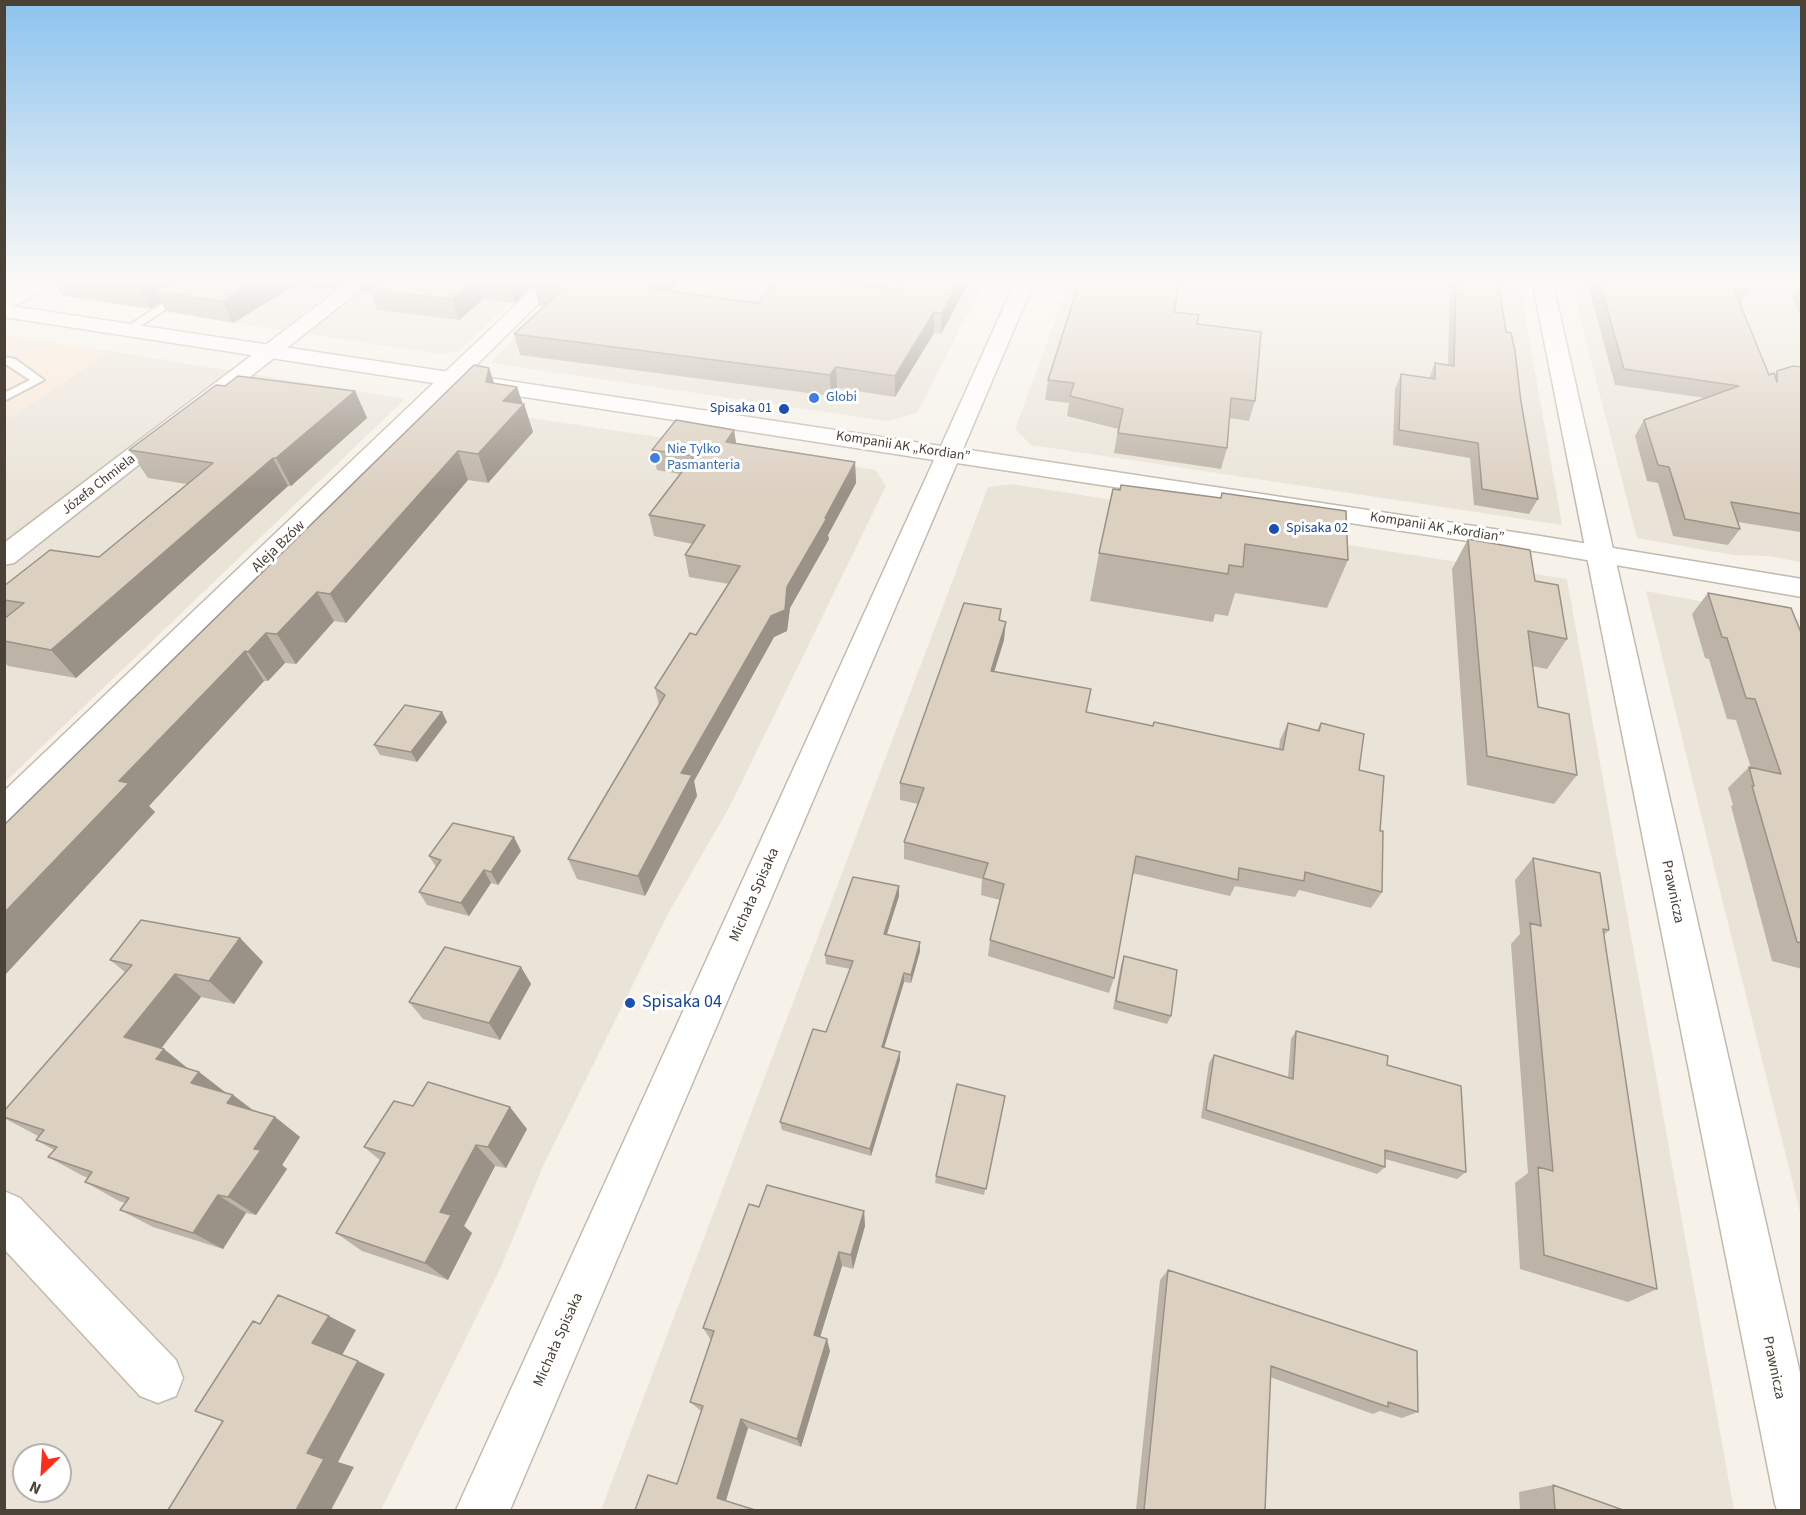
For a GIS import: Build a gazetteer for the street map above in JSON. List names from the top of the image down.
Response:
{
  "streets": {
    "street": [
      "Kompanii AK „Kordian”",
      "Józefa Chmiela",
      "Aleja Bzów",
      "Prawnicza",
      "Michała Spisaka"
    ]
  },
  "crossings": [
    ["Kompanii AK „Kordian”", "Józefa Chmiela"],
    ["Kompanii AK „Kordian”", "Aleja Bzów"],
    ["Kompanii AK „Kordian”", "Prawnicza"],
    ["Kompanii AK „Kordian”", "Michała Spisaka"]
  ],
  "places": [
    "Globi",
    "Spisaka 01",
    "Nie Tylko Pasmanteria",
    "Spisaka 02",
    "Spisaka 04"
  ],
  "north": "bottom left"
}
